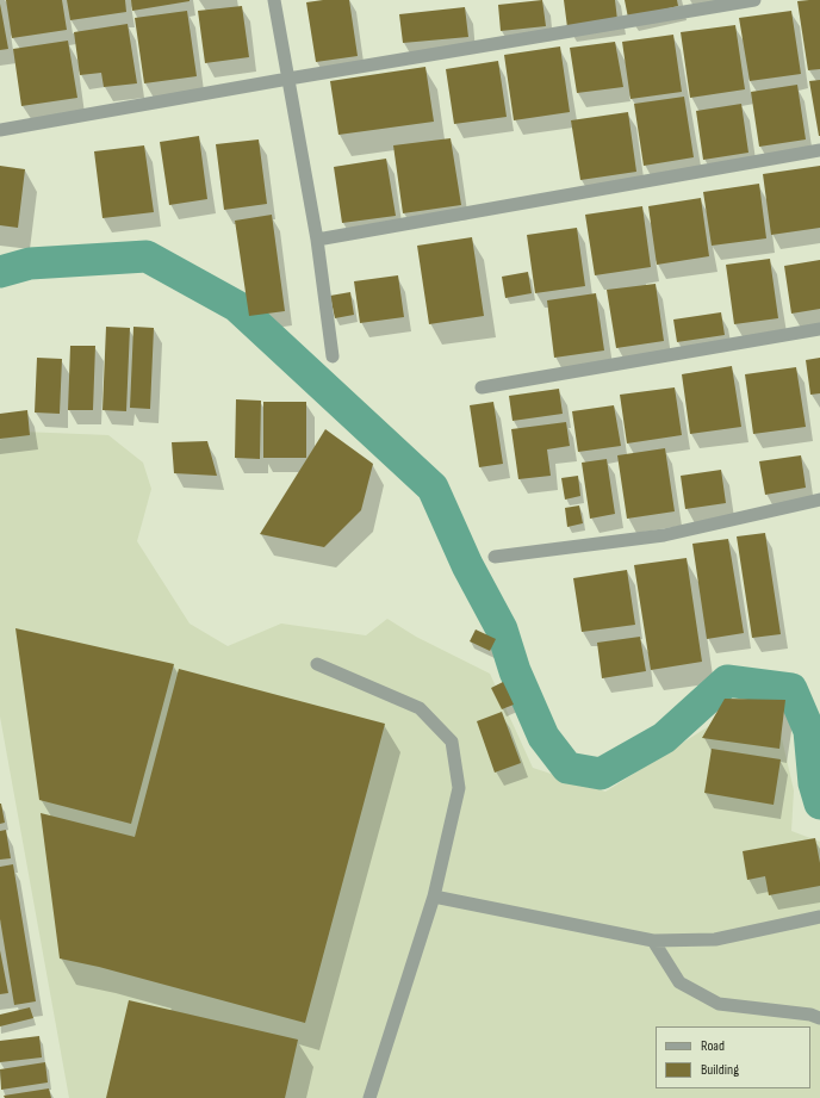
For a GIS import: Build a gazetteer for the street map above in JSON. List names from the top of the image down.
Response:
{
  "legend": ["Road", "Building"]
}
